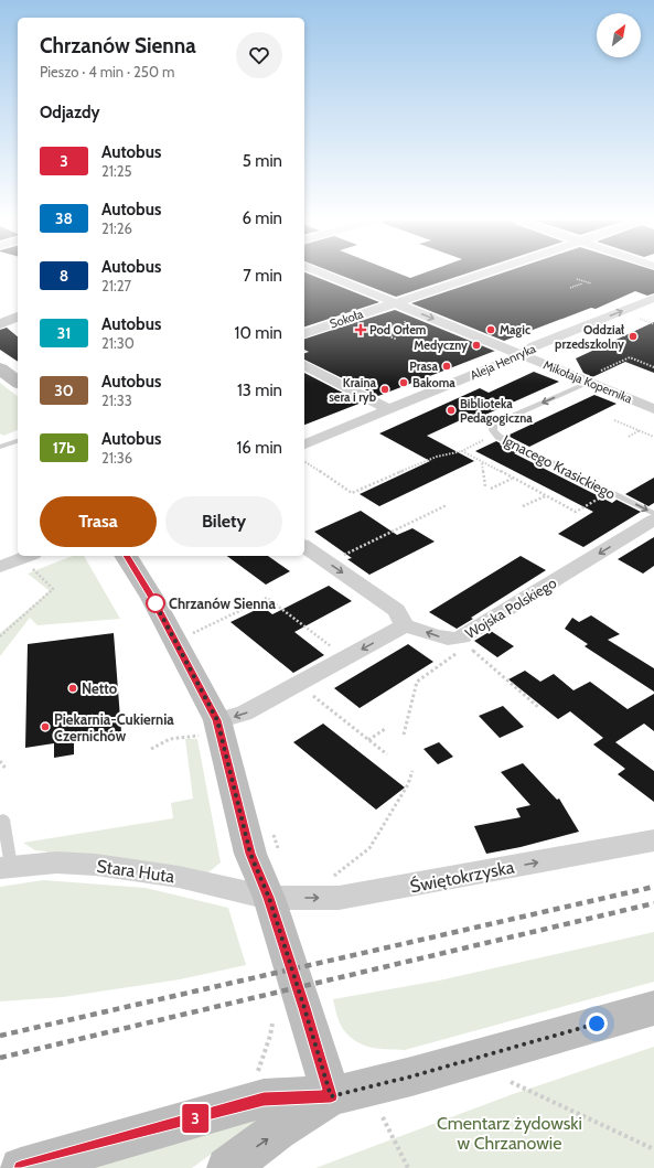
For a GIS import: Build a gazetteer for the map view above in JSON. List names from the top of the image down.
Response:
{
  "streets": {
    "street": [
      "Sokoła",
      "Aleja Henryka",
      "Mikołaja Kopernika",
      "Wojska Polskiego",
      "Stara Huta",
      "Świętokrzyska"
    ],
    "lane": ["Ignacego Krasickiego"]
  },
  "crossings": [
    ["Sokoła", "Mikołaja Kopernika"],
    ["Aleja Henryka", "Mikołaja Kopernika"],
    ["Mikołaja Kopernika", "Ignacego Krasickiego"],
    ["Stara Huta", "Świętokrzyska"]
  ],
  "one_way": ["Aleja Henryka", "Mikołaja Kopernika", "Wojska Polskiego"],
  "parks": ["Cmentarz żydowski w Chrzanowie"],
  "places": {
    "health": ["Pod Orłem"],
    "other": [
      "Magic",
      "Oddział przedszkolny",
      "Medyczny",
      "Prasa",
      "Bakoma",
      "Kraina sera i ryb",
      "Biblioteka Pedagogiczna",
      "Chrzanów Sienna",
      "Netto",
      "Piekarnia-Cukiernia Czernichów"
    ]
  },
  "lines": ["bus line 3"],
  "north": "top right",
  "page": {
    "on_map": "3",
    "heading": [
      ["Chrzanów Sienna", "Pieszo · 4 min · 250 m"],
      "Odjazdy"
    ],
    "list": [
      {
        "mark": "3",
        "name": "Autobus",
        "note": "21:25",
        "value": "5 min"
      },
      {
        "mark": "38",
        "name": "Autobus",
        "note": "21:26",
        "value": "6 min"
      },
      {
        "mark": "8",
        "name": "Autobus",
        "note": "21:27",
        "value": "7 min"
      },
      {
        "mark": "31",
        "name": "Autobus",
        "note": "21:30",
        "value": "10 min"
      },
      {
        "mark": "30",
        "name": "Autobus",
        "note": "21:33",
        "value": "13 min"
      },
      {
        "mark": "17b",
        "name": "Autobus",
        "note": "21:36",
        "value": "16 min"
      }
    ],
    "buttons": ["Trasa", "Bilety"]
  }
}
